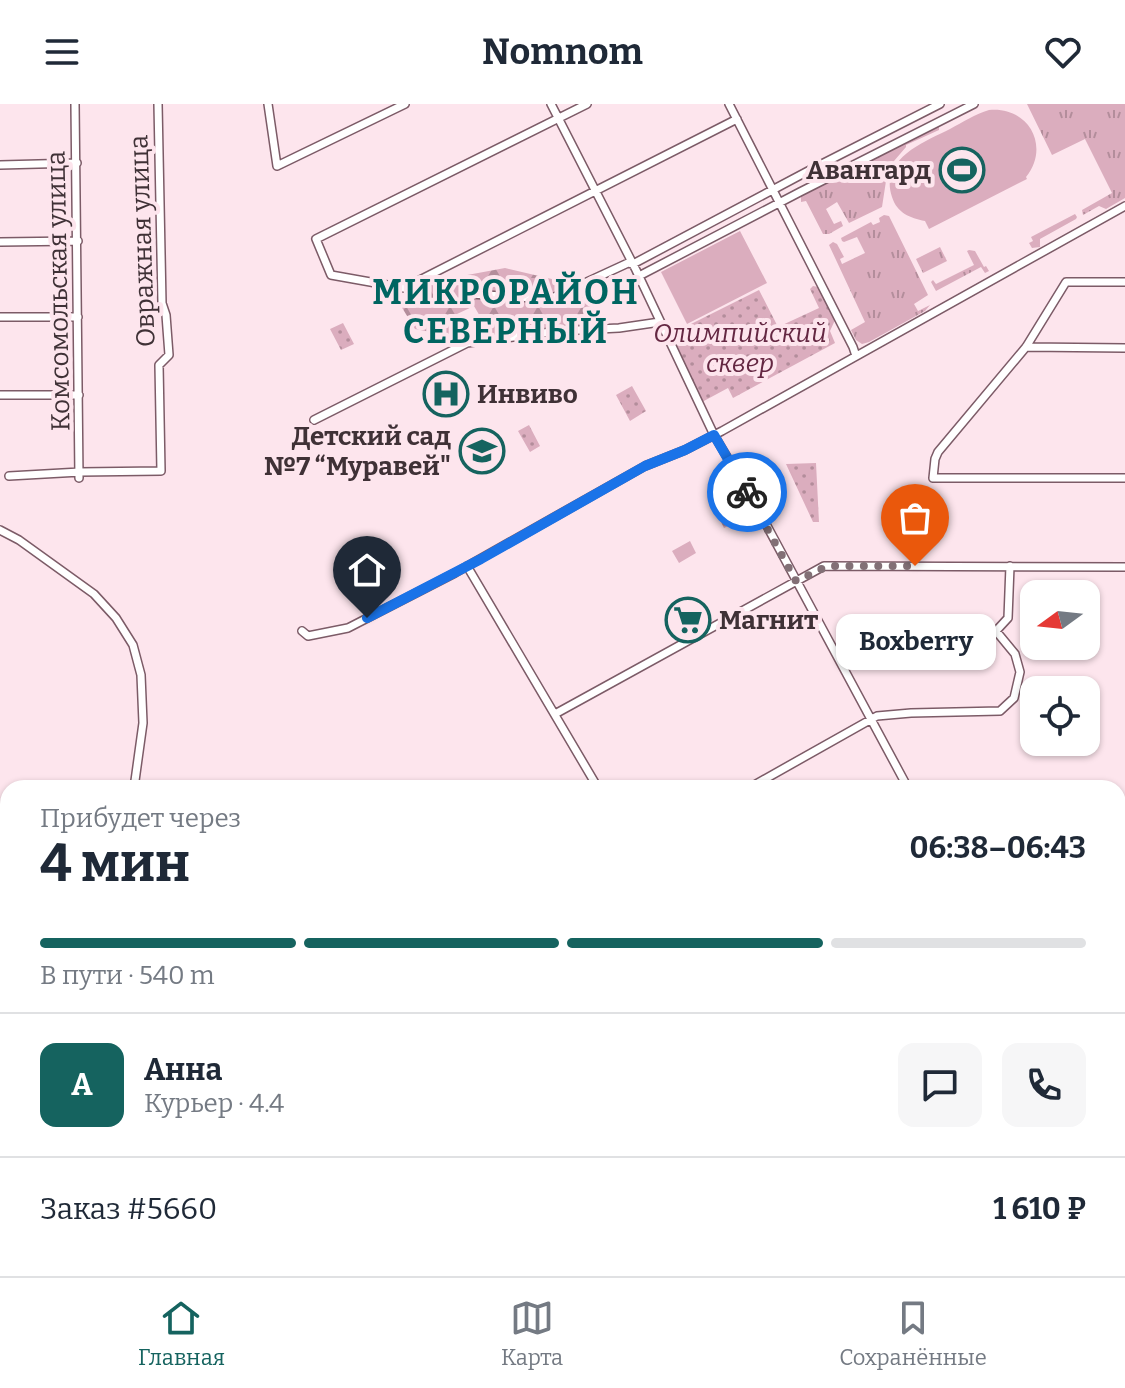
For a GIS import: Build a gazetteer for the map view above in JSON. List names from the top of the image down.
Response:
{
  "streets": {
    "street": ["Овражная улица", "Комсомольская улица"]
  },
  "crossings": [
    ["Овражная улица", "Комсомольская улица"]
  ],
  "districts": ["МИКРОРАЙОН СЕВЕРНЫЙ"],
  "parks": ["Олимпийский сквер"],
  "places": {
    "sports": ["Авангард"],
    "hospital": ["Инвиво"],
    "school or university": ["Детский сад №7 “Муравей\""],
    "other": ["Boxberry"],
    "supermarket": ["Магнит"]
  },
  "north": "left",
  "page": {
    "header": "Nomnom",
    "bubble": "Boxberry",
    "heading": ["4 мин", "Прибудет через", "06:38–06:43"],
    "panel": [
      "Анна",
      "Курьер · 4.4",
      "Заказ #5660",
      "1 610 ₽"
    ],
    "bar": "В пути · 540 m",
    "round": "А",
    "tabs": ["Главная", "Карта", "Сохранённые"]
  }
}
